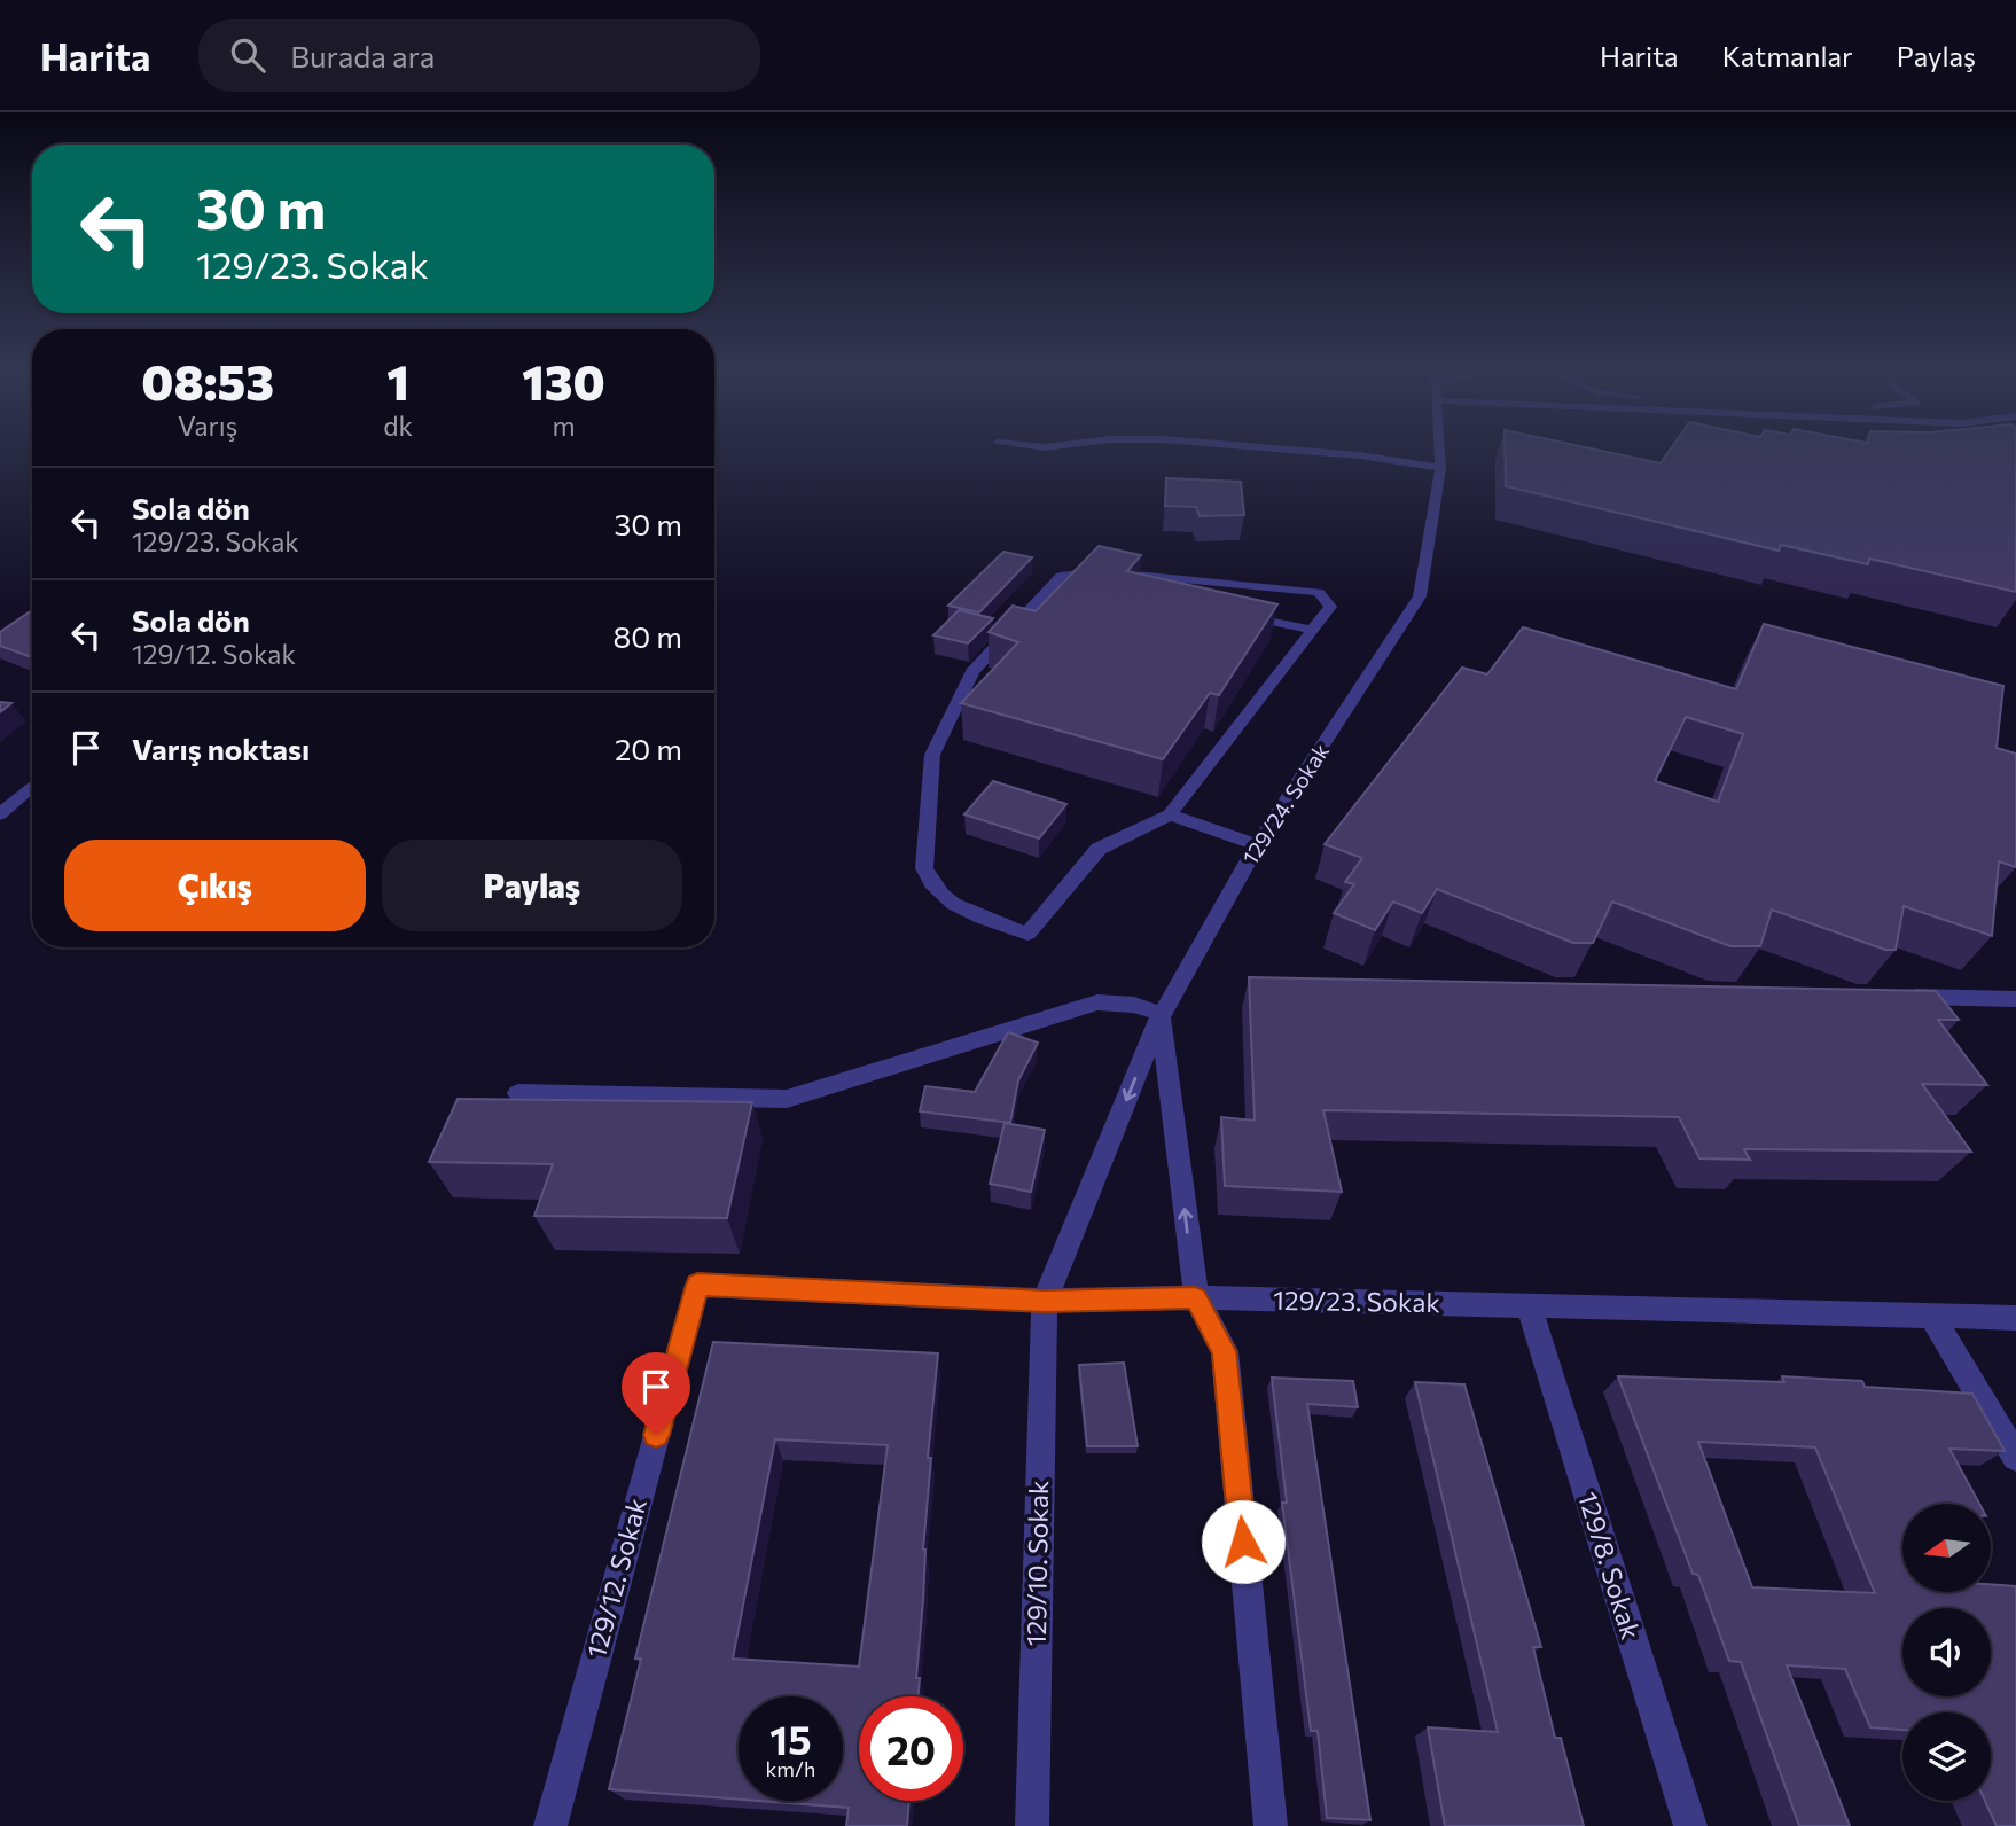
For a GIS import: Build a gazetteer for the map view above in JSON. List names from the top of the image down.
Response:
{
  "streets": {
    "street": [
      "129/24. Sokak",
      "129/23. Sokak",
      "129/10. Sokak",
      "129/8. Sokak",
      "129/12. Sokak"
    ]
  },
  "crossings": [
    ["129/24. Sokak", "129/23. Sokak"],
    ["129/24. Sokak", "129/10. Sokak"],
    ["129/23. Sokak", "129/10. Sokak"],
    ["129/23. Sokak", "129/8. Sokak"],
    ["129/23. Sokak", "129/12. Sokak"]
  ],
  "north": "left",
  "page": {
    "header": "Harita",
    "search": "Burada ara",
    "nav": ["Harita", "Katmanlar", "Paylaş"],
    "turn": ["30 m", "129/23. Sokak"],
    "eta": [
      "08:53",
      "Varış",
      "1",
      "dk",
      "130",
      "m"
    ],
    "list": [
      {
        "name": "Sola dön",
        "note": "129/23. Sokak",
        "value": "30 m"
      },
      {
        "name": "Sola dön",
        "note": "129/12. Sokak",
        "value": "80 m"
      },
      {
        "name": "Varış noktası",
        "value": "20 m"
      }
    ],
    "buttons": ["Çıkış", "Paylaş"],
    "speed": "15 km/h",
    "limit": "20"
  }
}
